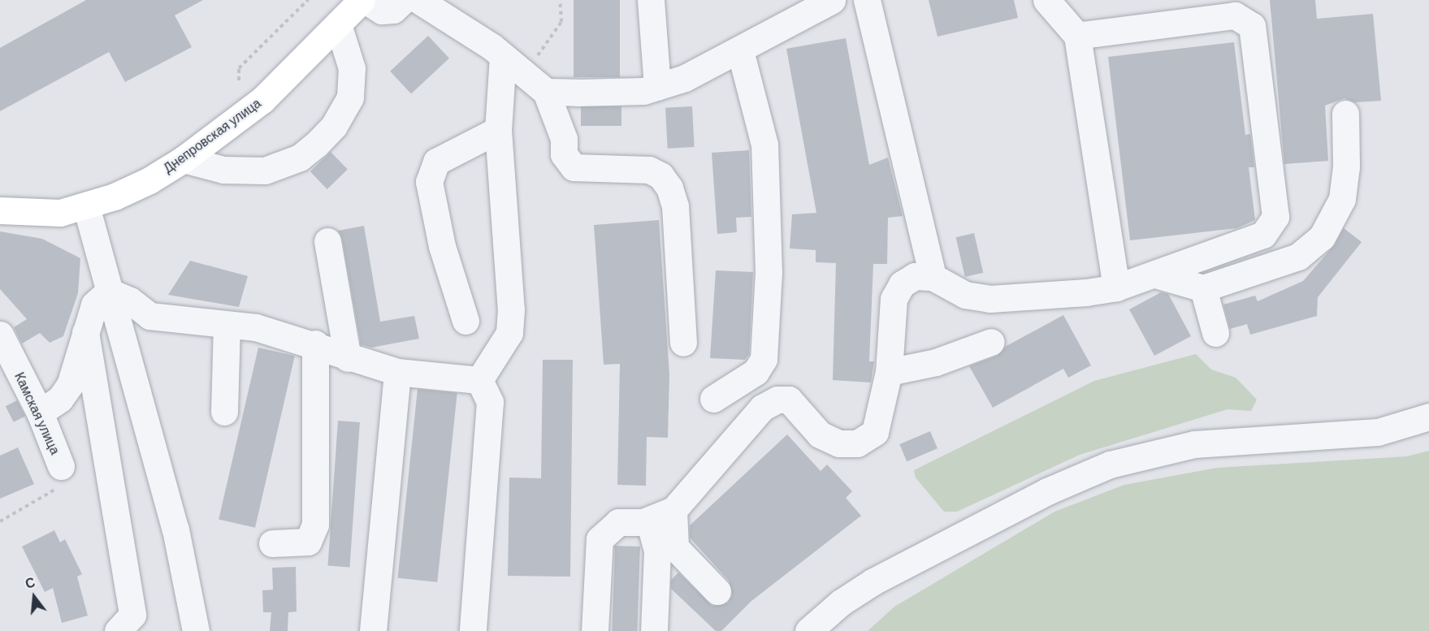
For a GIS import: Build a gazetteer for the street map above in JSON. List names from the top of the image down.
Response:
{
  "streets": {
    "main road": ["Днепровская улица"],
    "street": ["Камская улица"]
  },
  "north": "top"
}
